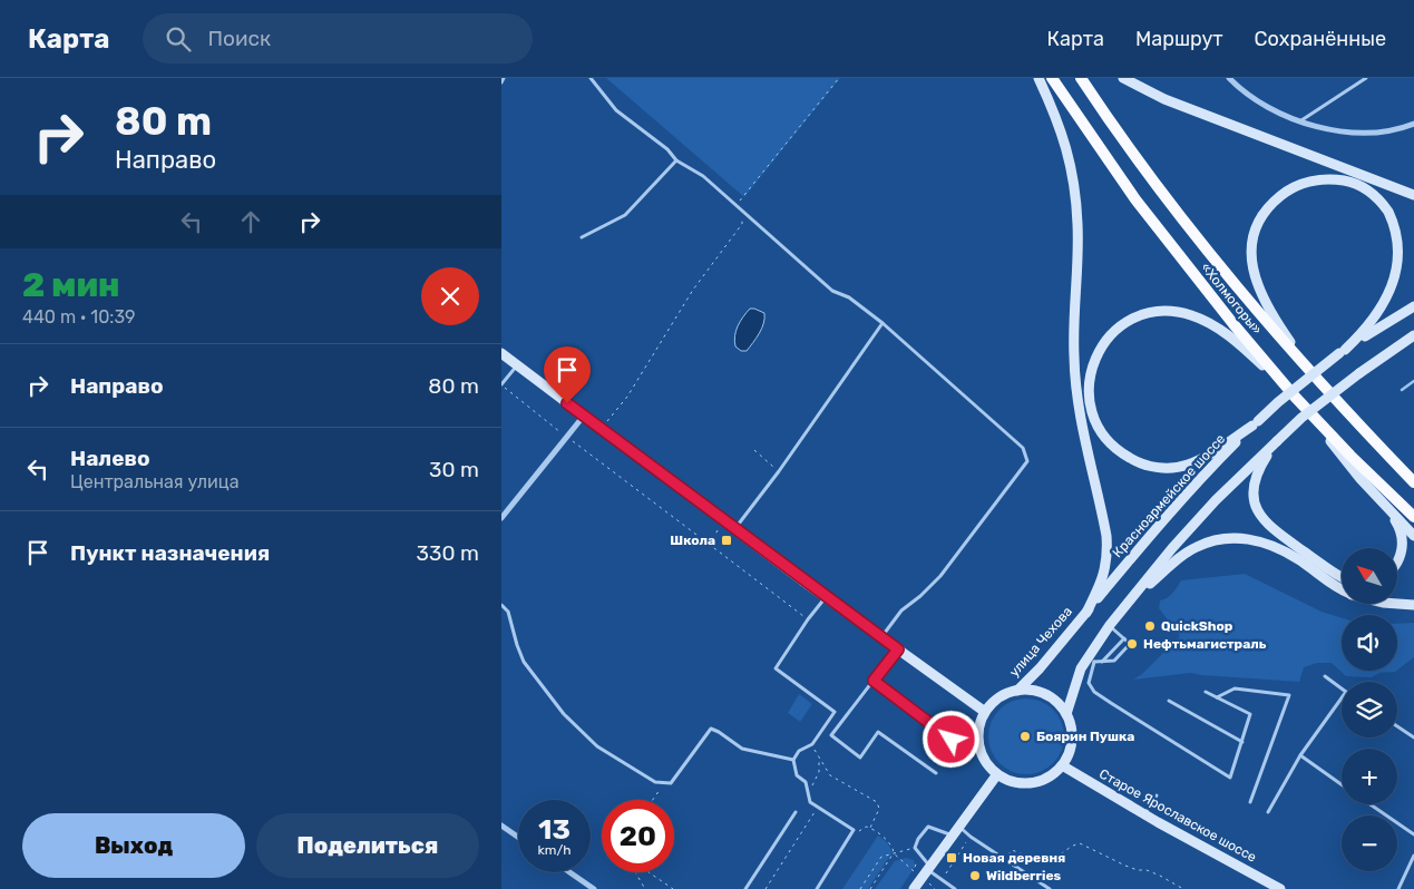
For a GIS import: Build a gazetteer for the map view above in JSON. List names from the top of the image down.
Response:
{
  "streets": {
    "highway": ["«Холмогоры»"],
    "main road": ["Красноармейское шоссе", "улица Чехова", "Старое Ярославское шоссе"]
  },
  "crossings": [
    ["Красноармейское шоссе", "улица Чехова"],
    ["улица Чехова", "Старое Ярославское шоссе"]
  ],
  "places": {
    "transit": ["Школа", "Новая деревня"],
    "other": [
      "QuickShop",
      "Нефтьмагистраль",
      "Боярин Пушка",
      "Wildberries"
    ]
  },
  "north": "top left",
  "page": {
    "header": "Карта",
    "search": "Поиск",
    "nav": ["Карта", "Маршрут", "Сохранённые"],
    "turn": ["80 m", "Направо"],
    "heading": ["2 мин", "440 m · 10:39"],
    "list": [
      {
        "name": "Направо",
        "value": "80 m"
      },
      {
        "name": "Налево",
        "note": "Центральная улица",
        "value": "30 m"
      },
      {
        "name": "Пункт назначения",
        "value": "330 m"
      }
    ],
    "map_buttons": ["+", "−"],
    "speed": "13 km/h",
    "limit": "20",
    "buttons": ["Выход", "Поделиться"]
  }
}
